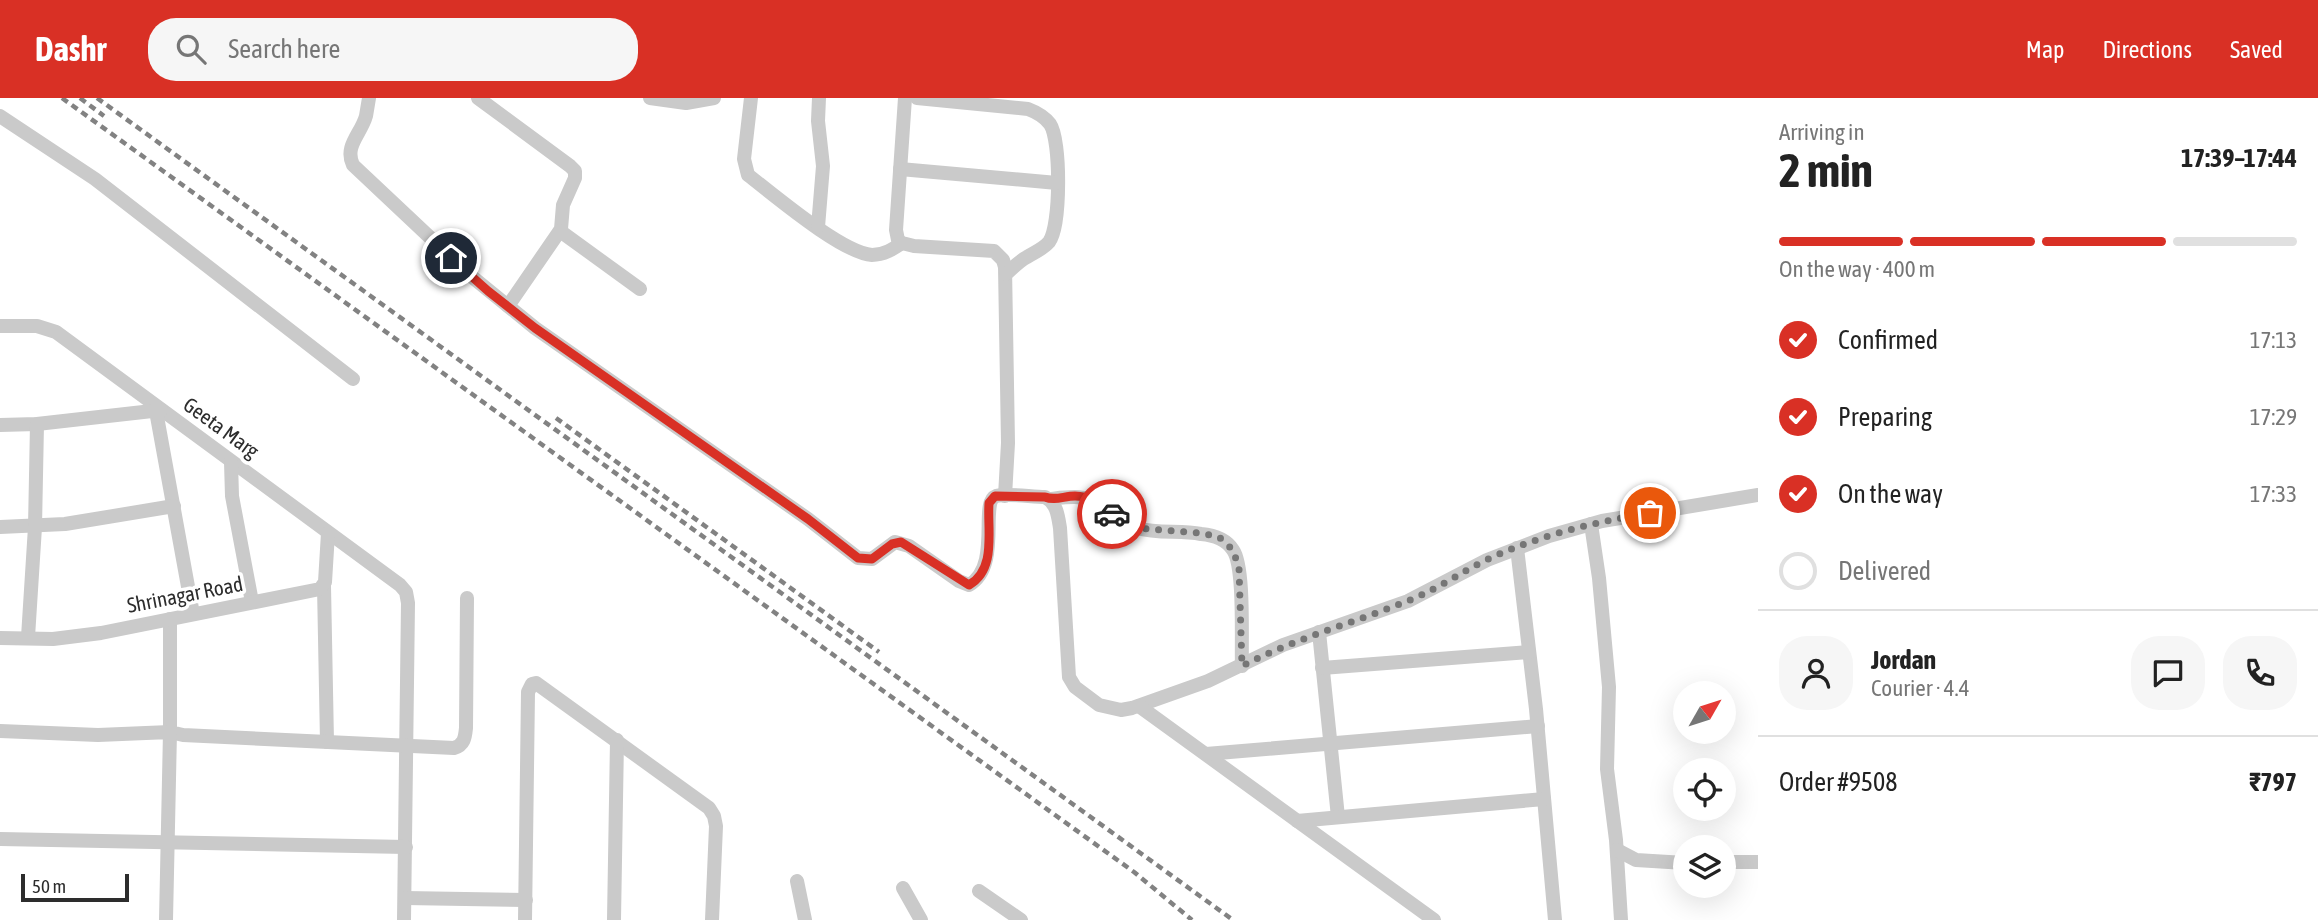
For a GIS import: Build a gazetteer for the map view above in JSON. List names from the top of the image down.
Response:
{
  "streets": {
    "street": ["Geeta Marg", "Shrinagar Road"]
  },
  "scale_bar": "50 m",
  "north": "top right",
  "page": {
    "header": "Dashr",
    "search": "Search here",
    "nav": ["Map", "Directions", "Saved"],
    "heading": ["2 min", "Arriving in", "17:39–17:44"],
    "panel": [
      "Jordan",
      "Courier · 4.4",
      "Order #9508",
      "₹797"
    ],
    "bar": "On the way · 400 m",
    "list": [
      ["Confirmed", "17:13"],
      ["Preparing", "17:29"],
      ["On the way", "17:33"],
      "Delivered"
    ],
    "scale": "50 m"
  }
}
